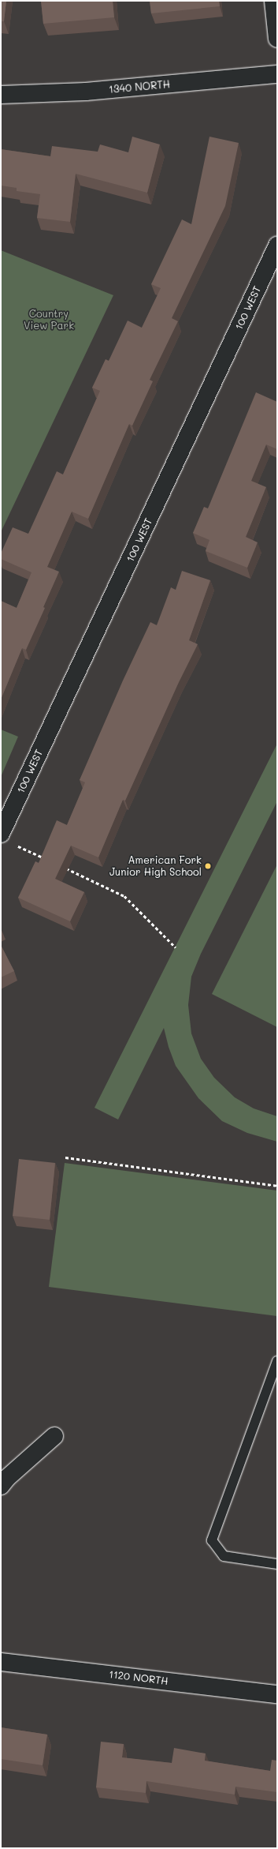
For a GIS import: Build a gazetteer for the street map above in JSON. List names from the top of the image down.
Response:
{
  "streets": {
    "street": ["1340 NORTH", "100 WEST", "1120 NORTH"]
  },
  "parks": ["Country View Park"],
  "places": ["American Fork Junior High School"]
}
